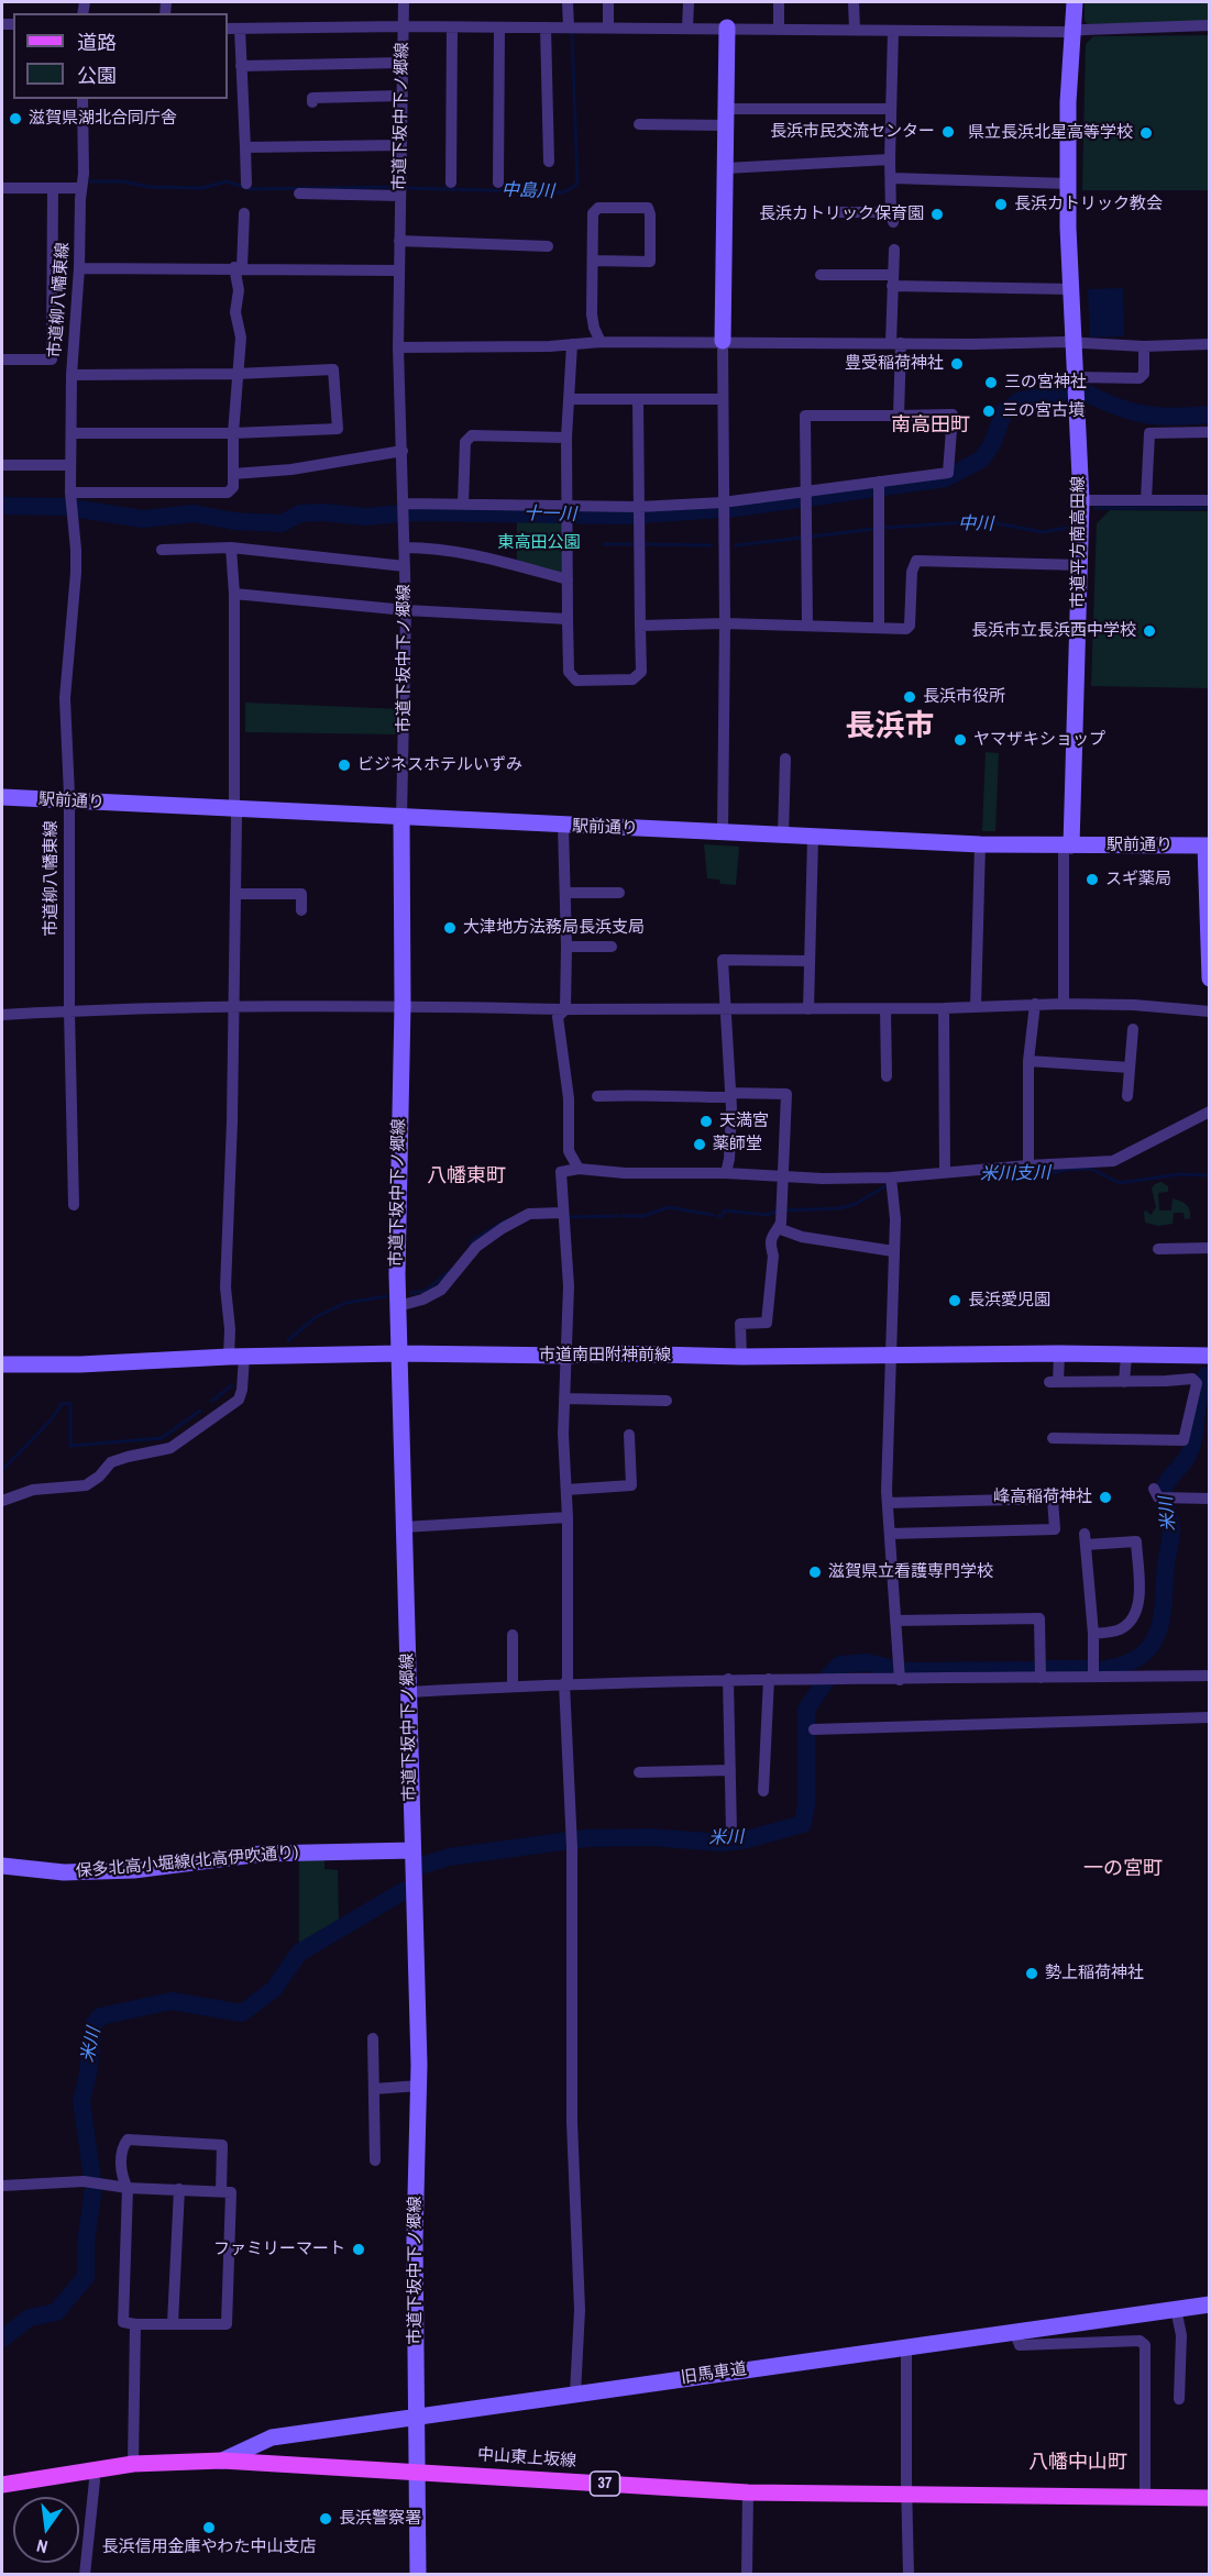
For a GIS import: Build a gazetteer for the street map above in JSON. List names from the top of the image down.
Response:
{
  "streets": {
    "main road": ["中山東上坂線", "37"],
    "street": [
      "市道下坂中下ノ郷線",
      "市道柳八幡東線",
      "市道平方南高田線",
      "駅前通り",
      "市道南田附神前線",
      "保多北高小堀線(北高伊吹通り)",
      "旧馬車道"
    ]
  },
  "crossings": [
    ["市道下坂中下ノ郷線", "駅前通り"],
    ["市道下坂中下ノ郷線", "市道南田附神前線"],
    ["市道下坂中下ノ郷線", "保多北高小堀線(北高伊吹通り)"],
    ["市道下坂中下ノ郷線", "旧馬車道"],
    ["市道下坂中下ノ郷線", "中山東上坂線"],
    ["市道柳八幡東線", "駅前通り"],
    ["市道平方南高田線", "駅前通り"],
    ["旧馬車道", "中山東上坂線"]
  ],
  "districts": [
    "南高田町",
    "長浜市",
    "八幡東町",
    "一の宮町",
    "八幡中山町"
  ],
  "water": [
    "中島川",
    "十一川",
    "中川",
    "米川支川",
    "米川"
  ],
  "parks": ["東高田公園"],
  "places": [
    "滋賀県湖北合同庁舎",
    "長浜市民交流センター",
    "県立長浜北星高等学校",
    "長浜カトリック教会",
    "長浜カトリック保育園",
    "豊受稲荷神社",
    "三の宮神社",
    "三の宮古墳",
    "長浜市立長浜西中学校",
    "長浜市役所",
    "ヤマザキショップ",
    "ビジネスホテルいずみ",
    "スギ薬局",
    "大津地方法務局長浜支局",
    "天満宮",
    "薬師堂",
    "長浜愛児園",
    "峰高稲荷神社",
    "滋賀県立看護専門学校",
    "勢上稲荷神社",
    "ファミリーマート",
    "長浜警察署",
    "長浜信用金庫やわた中山支店"
  ],
  "legend": ["道路", "公園"],
  "north": "bottom"
}
